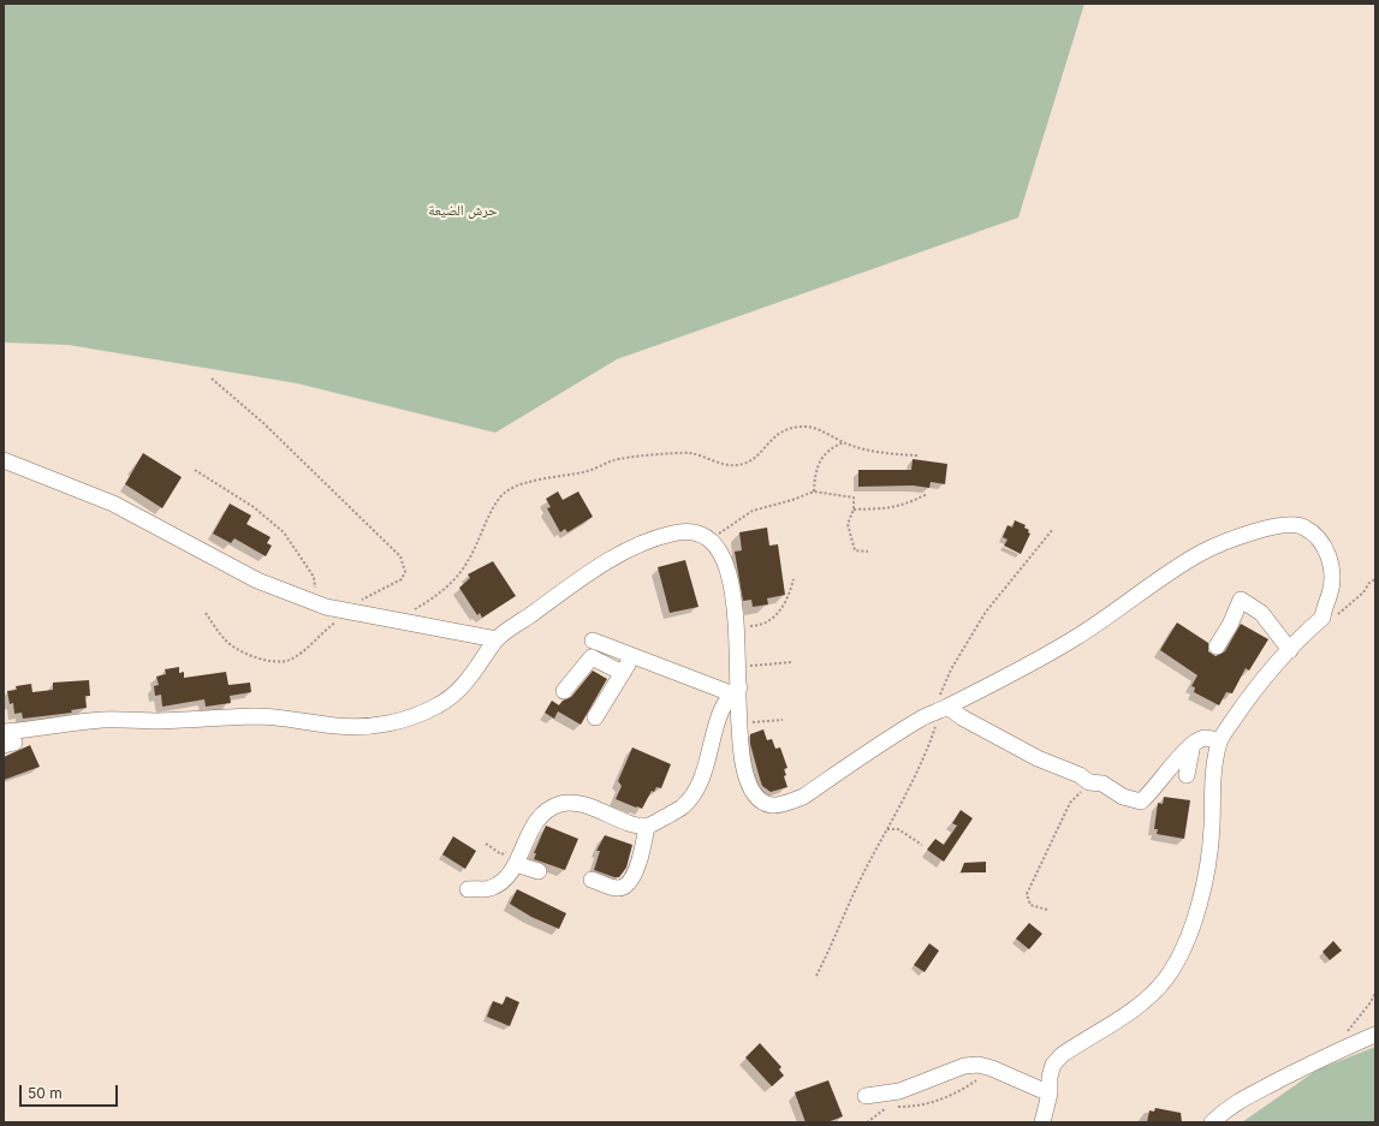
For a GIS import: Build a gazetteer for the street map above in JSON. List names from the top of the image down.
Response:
{
  "parks": ["حرش الضيعة"],
  "scale_bar": "50 m"
}
